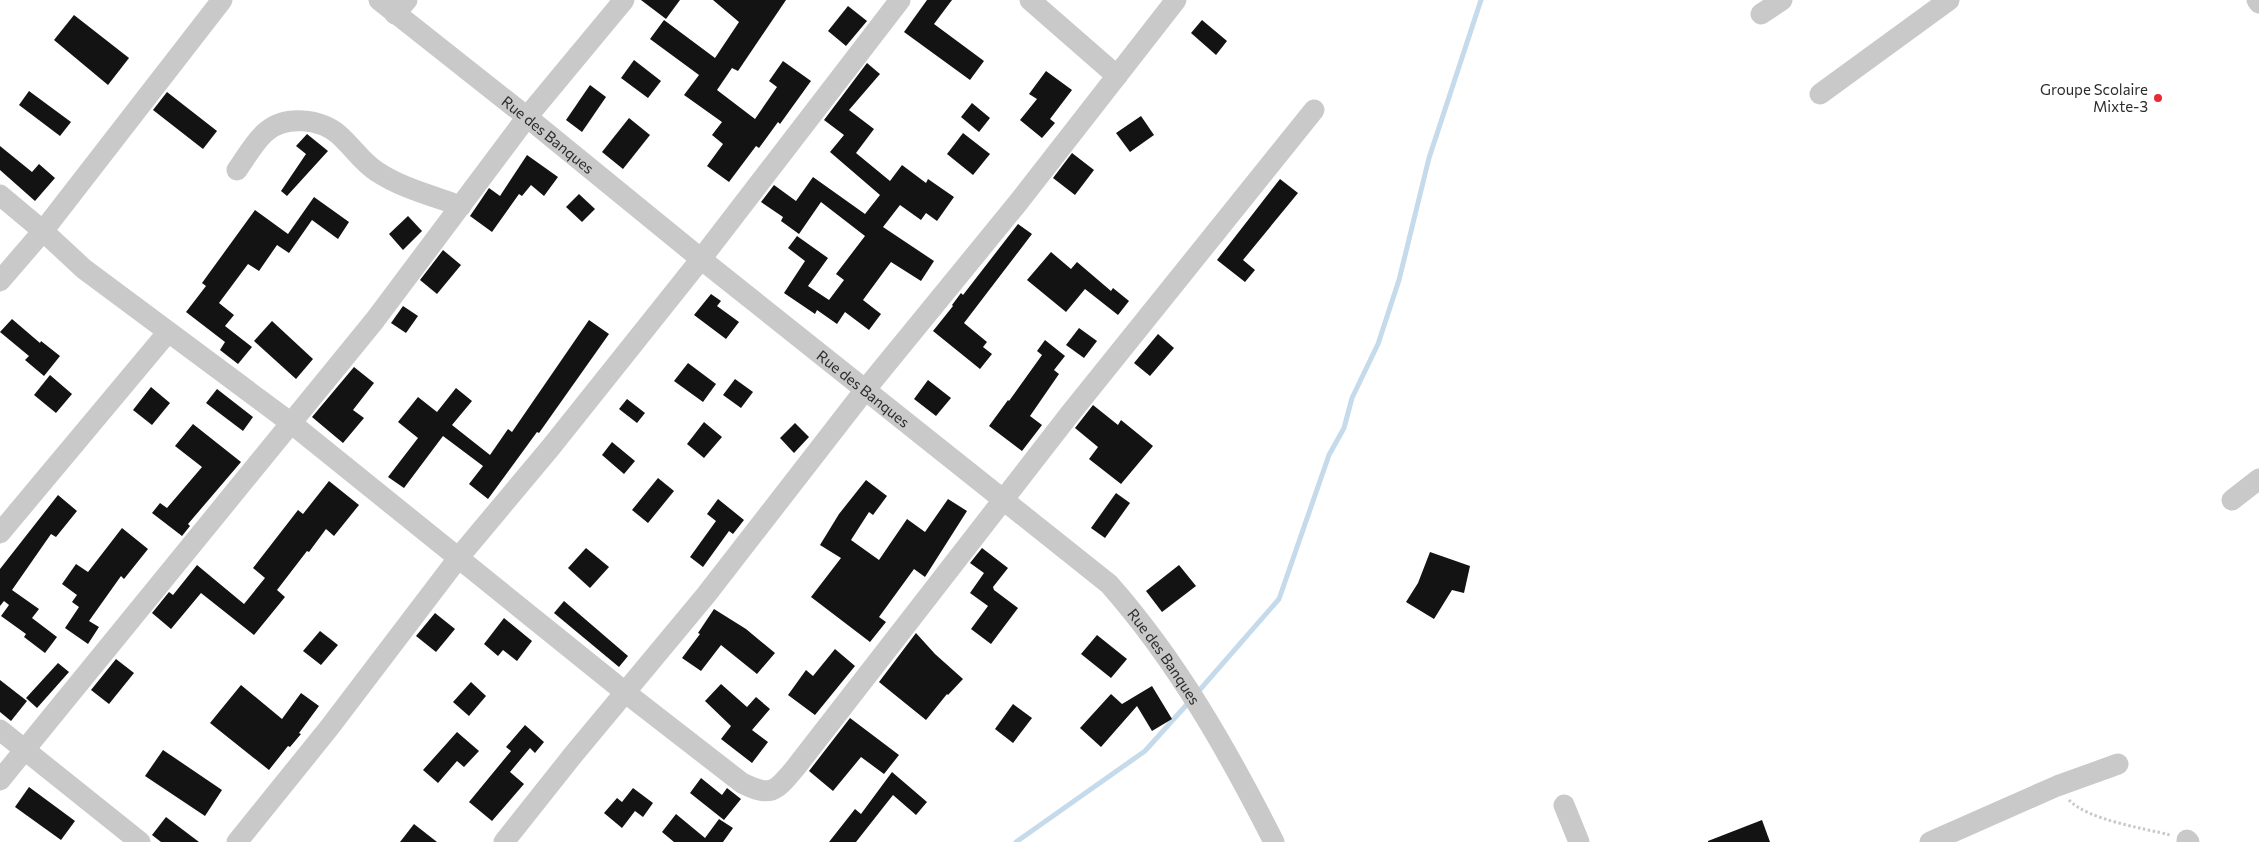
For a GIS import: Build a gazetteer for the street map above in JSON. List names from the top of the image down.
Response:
{
  "streets": {
    "street": ["Rue des Banques"]
  },
  "places": ["Groupe Scolaire Mixte-3"]
}
